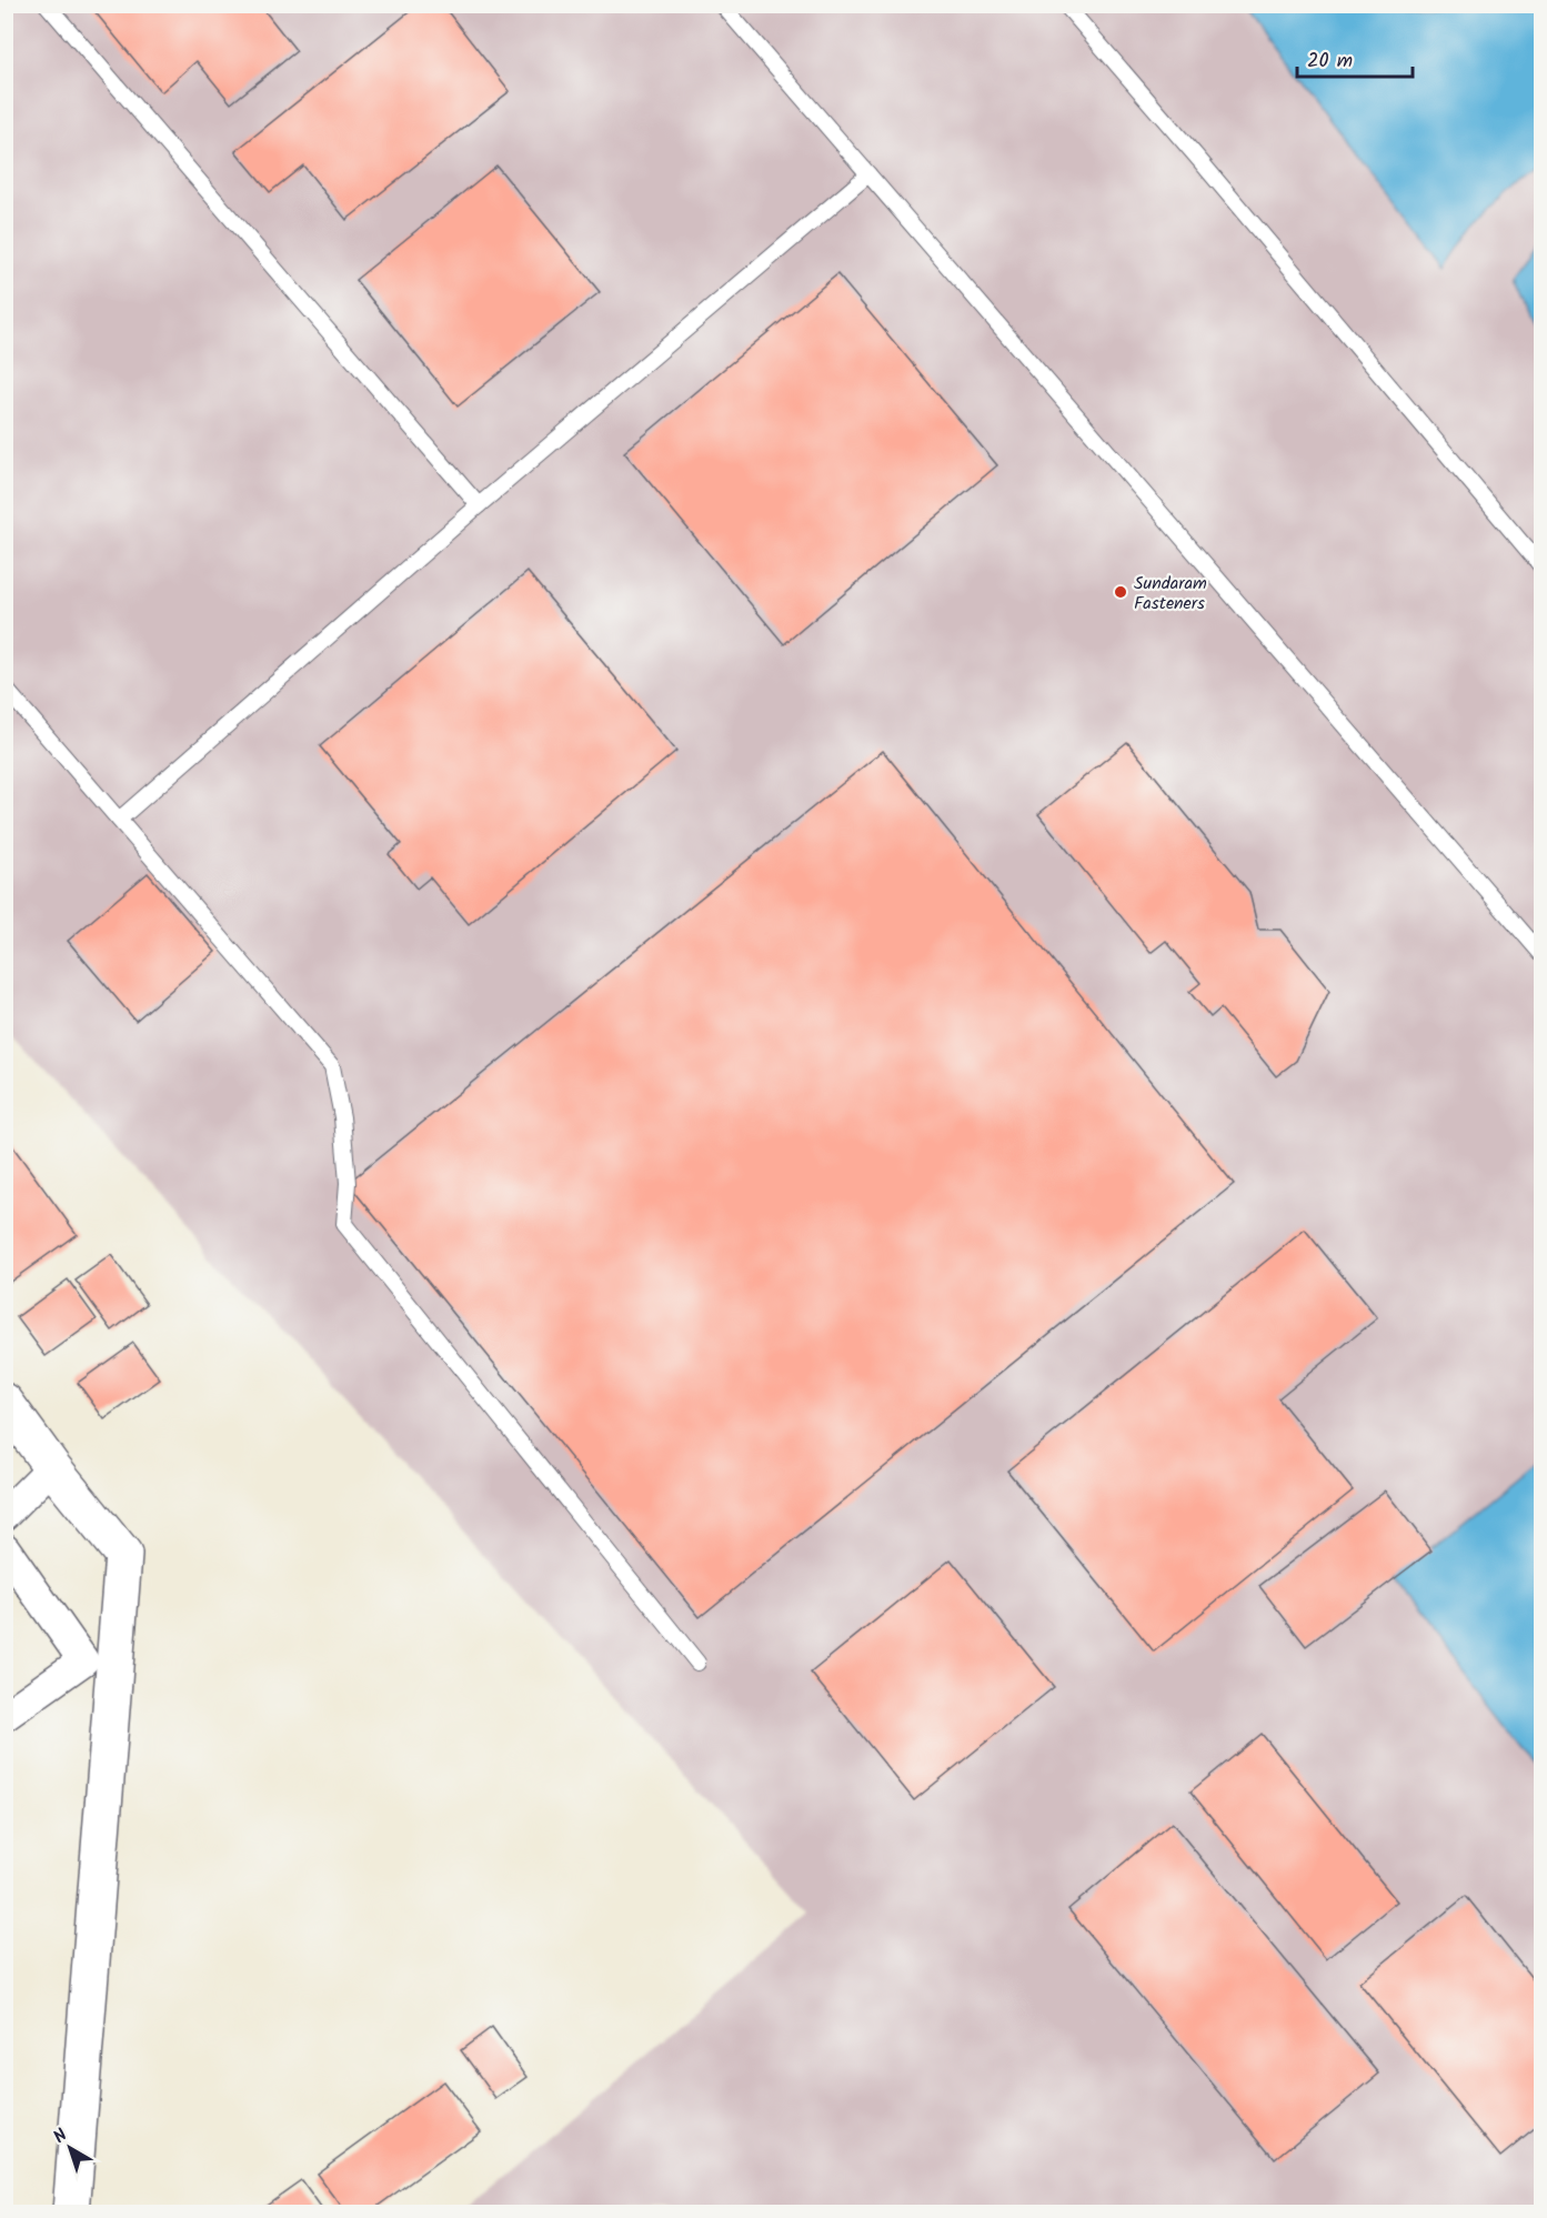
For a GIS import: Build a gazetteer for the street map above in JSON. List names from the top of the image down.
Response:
{
  "places": ["Sundaram Fasteners"],
  "scale_bar": "20 m",
  "north": "top left"
}
